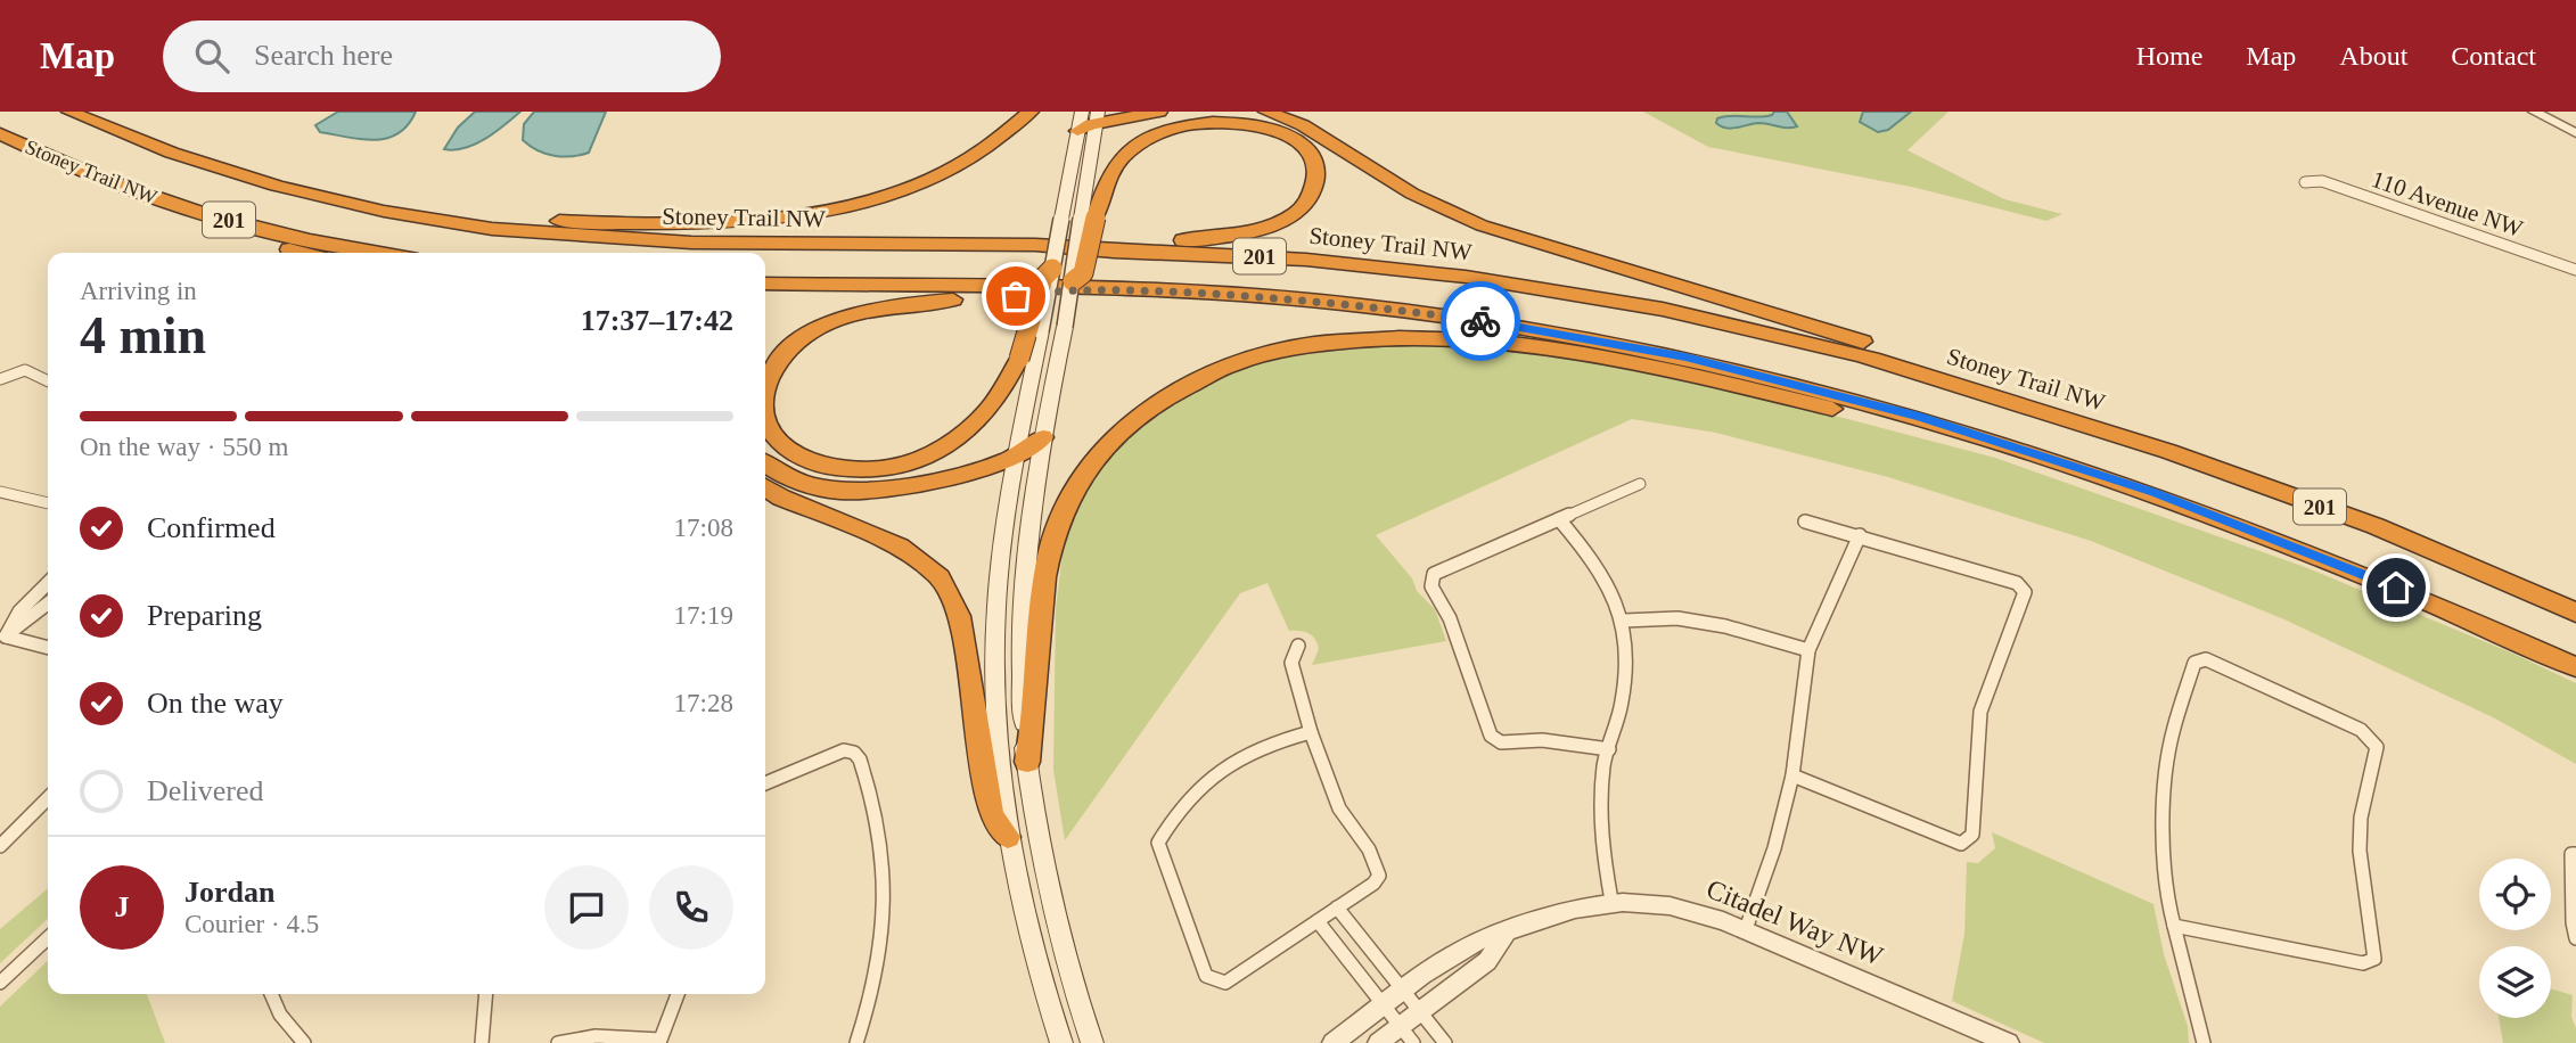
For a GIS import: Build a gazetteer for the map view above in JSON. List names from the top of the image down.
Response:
{
  "streets": {
    "highway": ["Stoney Trail NW", "201"],
    "street": ["110 Avenue NW", "Citadel Way NW"]
  },
  "page": {
    "header": "Map",
    "search": "Search here",
    "nav": [
      "Home",
      "Map",
      "About",
      "Contact"
    ],
    "heading": ["4 min", "Arriving in", "17:37–17:42"],
    "panel": ["Jordan", "Courier · 4.5"],
    "bar": "On the way · 550 m",
    "list": [
      ["Confirmed", "17:08"],
      ["Preparing", "17:19"],
      ["On the way", "17:28"],
      "Delivered"
    ],
    "round": "J"
  }
}
